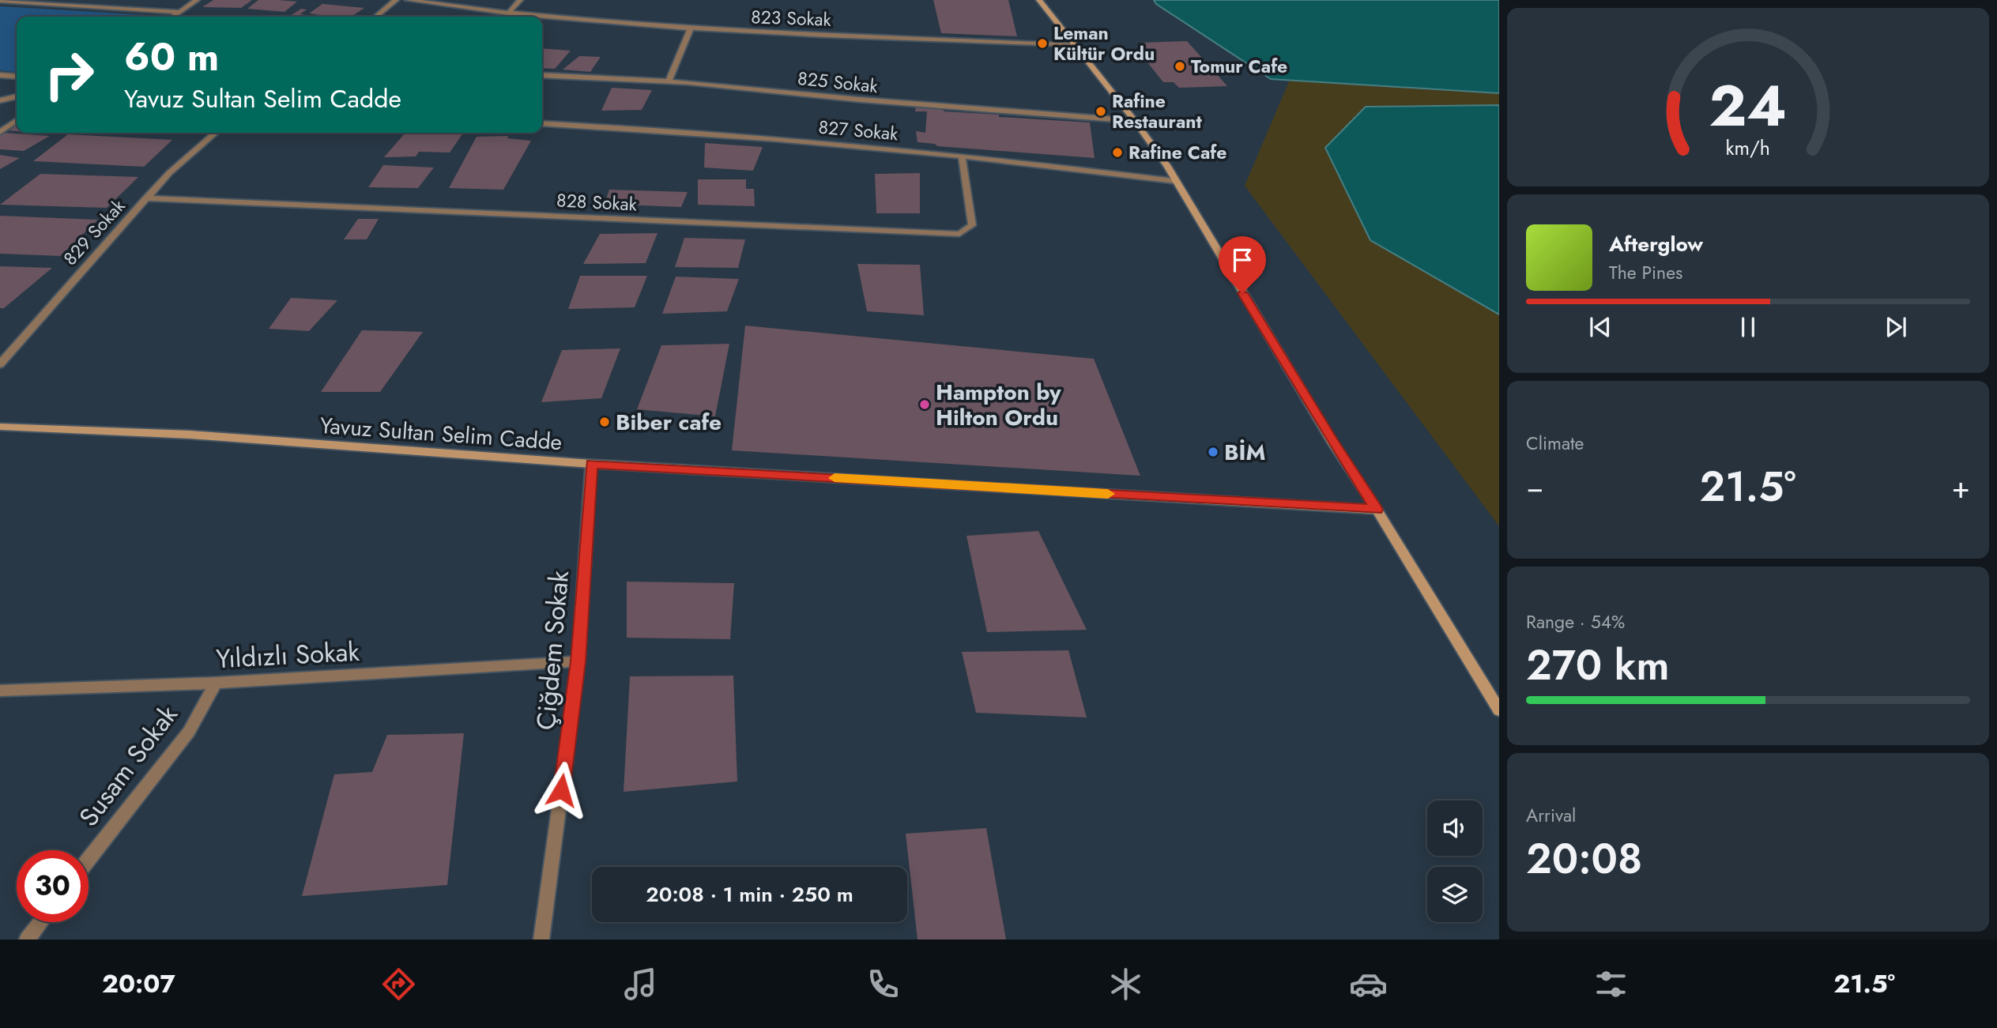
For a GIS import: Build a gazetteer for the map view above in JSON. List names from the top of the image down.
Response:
{
  "streets": {
    "main road": ["Yavuz Sultan Selim Cadde"],
    "street": [
      "823 Sokak",
      "825 Sokak",
      "827 Sokak",
      "828 Sokak",
      "829 Sokak",
      "Çiğdem Sokak",
      "Yıldızlı Sokak",
      "Susam Sokak"
    ]
  },
  "crossings": [
    ["827 Sokak", "828 Sokak"],
    ["828 Sokak", "829 Sokak"],
    ["Yavuz Sultan Selim Cadde", "Çiğdem Sokak"],
    ["Çiğdem Sokak", "Yıldızlı Sokak"],
    ["Yıldızlı Sokak", "Susam Sokak"]
  ],
  "places": [
    "Leman Kültür Ordu",
    "Tomur Cafe",
    "Rafine Restaurant",
    "Rafine Cafe",
    "Hampton by Hilton Ordu",
    "Biber cafe",
    "BİM"
  ],
  "page": {
    "turn": ["60 m", "Yavuz Sultan Selim Cadde"],
    "song": ["Afterglow", "The Pines"],
    "tile": [
      "Climate",
      ["Range · 54%", "270 km"],
      ["Arrival", "20:08"]
    ],
    "heat": ["−", "21.5°", "+"],
    "limit": "30",
    "trip": "20:08 · 1 min · 250 m",
    "tabs": ["20:07", "21.5°"],
    "gauge": ["24", "km/h"]
  }
}
